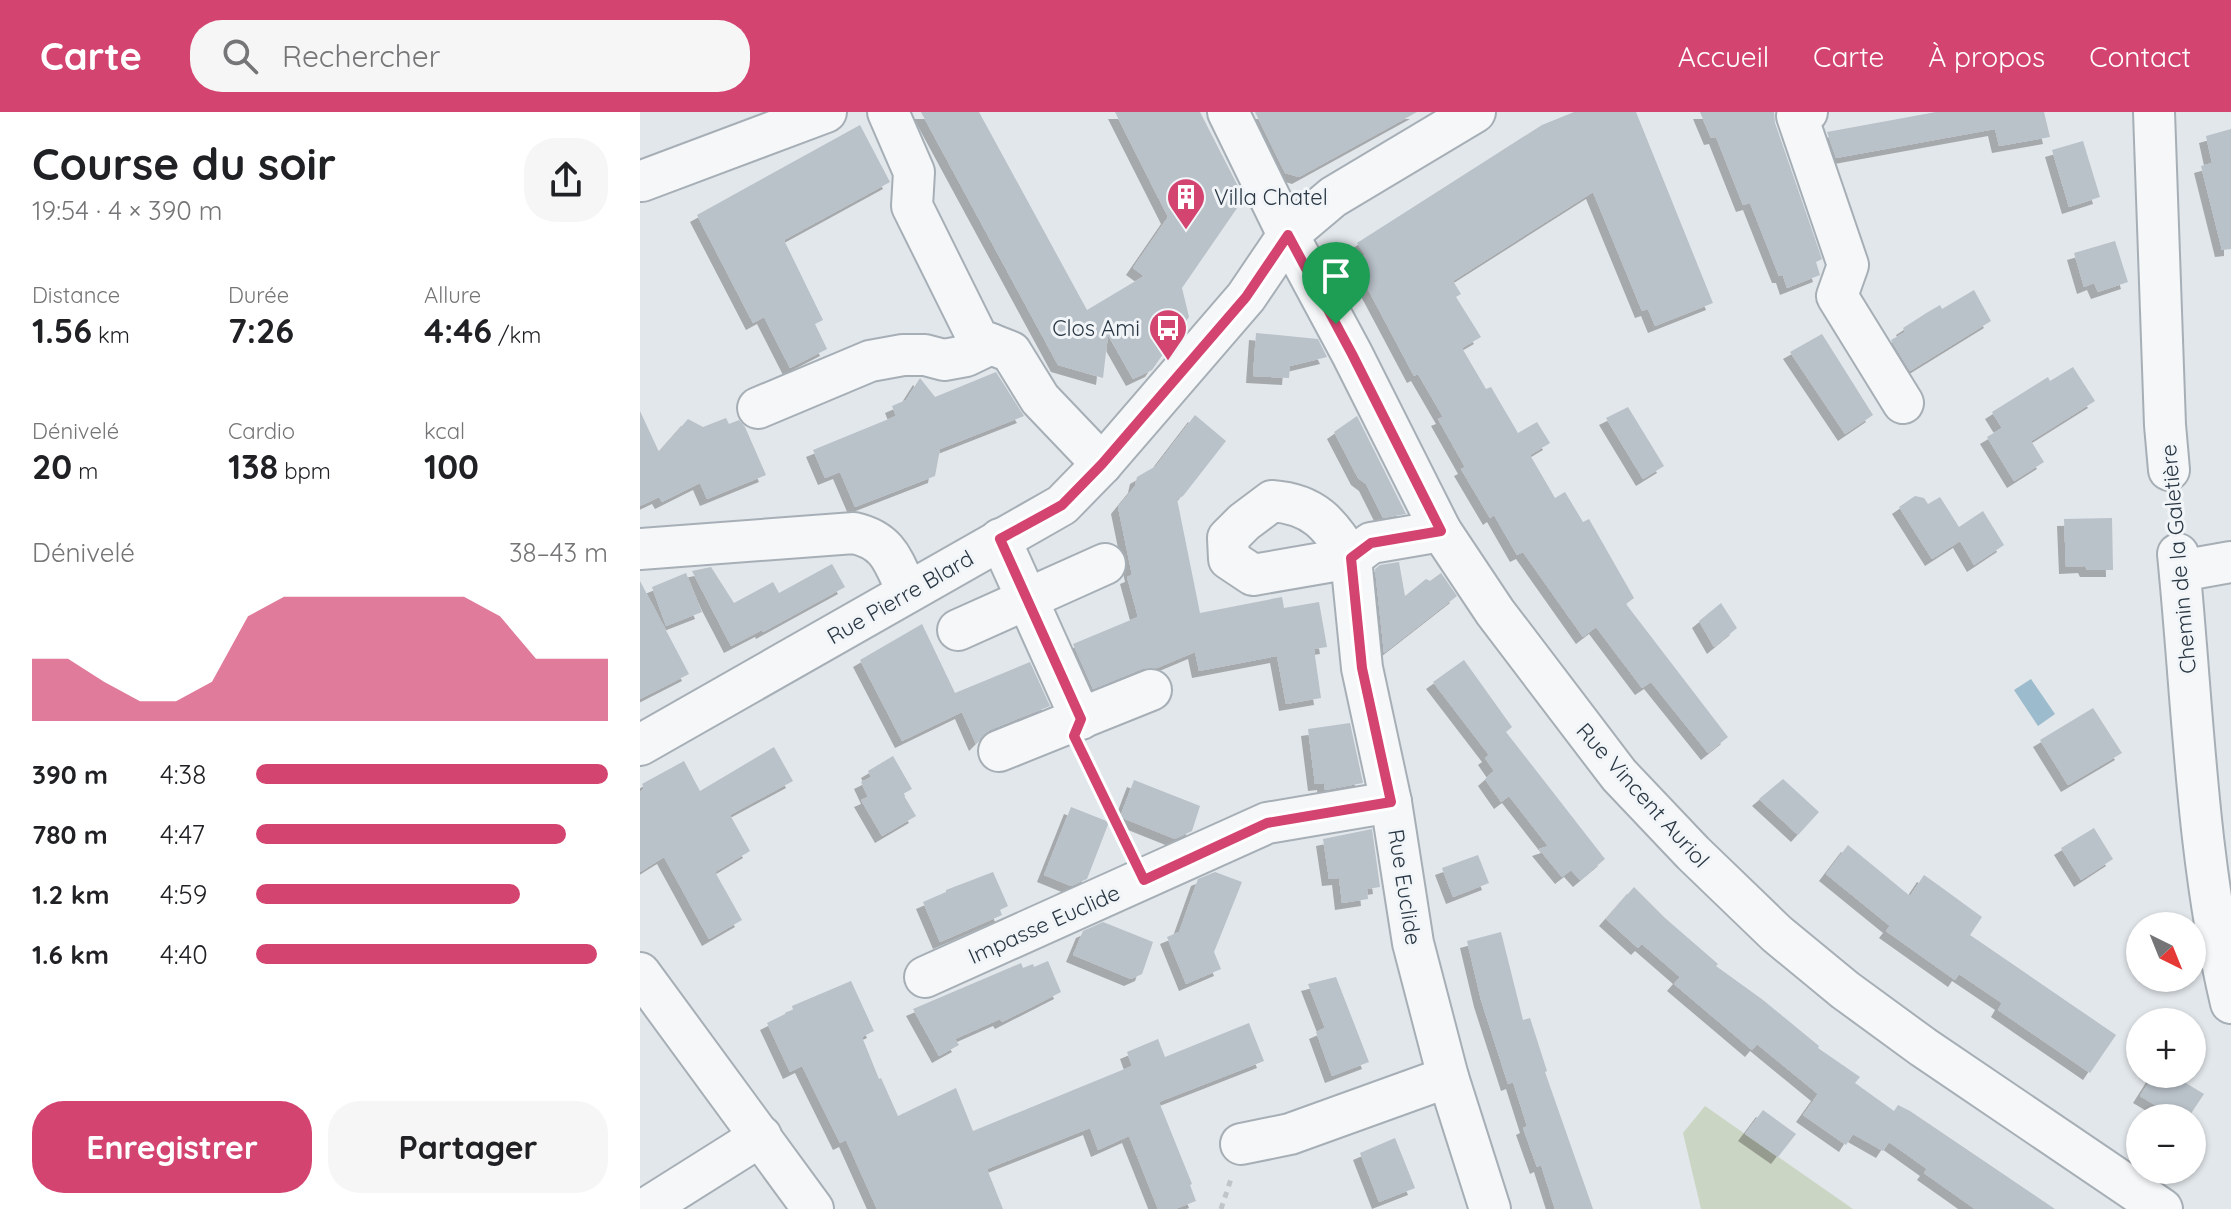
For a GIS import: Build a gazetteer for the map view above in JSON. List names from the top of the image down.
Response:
{
  "streets": {
    "street": [
      "Chemin de la Galetière",
      "Rue Pierre Blard",
      "Rue Vincent Auriol",
      "Rue Euclide",
      "Impasse Euclide"
    ]
  },
  "crossings": [
    ["Rue Pierre Blard", "Rue Vincent Auriol"],
    ["Rue Vincent Auriol", "Rue Euclide"],
    ["Rue Euclide", "Impasse Euclide"]
  ],
  "places": {
    "building": ["Villa Chatel"],
    "bus stop": ["Clos Ami"]
  },
  "north": "bottom right",
  "page": {
    "header": "Carte",
    "search": "Rechercher",
    "nav": [
      "Accueil",
      "Carte",
      "À propos",
      "Contact"
    ],
    "heading": ["Course du soir", "19:54 · 4 × 390 m"],
    "stats": [
      ["Distance", "1.56 km"],
      ["Durée", "7:26"],
      ["Allure", "4:46 /km"],
      ["Dénivelé", "20 m"],
      ["Cardio", "138 bpm"],
      ["kcal", "100"]
    ],
    "chart": ["Dénivelé", "38–43 m"],
    "list": [
      {
        "name": "390 m",
        "note": "4:38"
      },
      {
        "name": "780 m",
        "note": "4:47"
      },
      {
        "name": "1.2 km",
        "note": "4:59"
      },
      {
        "name": "1.6 km",
        "note": "4:40"
      }
    ],
    "map_buttons": ["+", "−"],
    "buttons": ["Enregistrer", "Partager"]
  }
}
